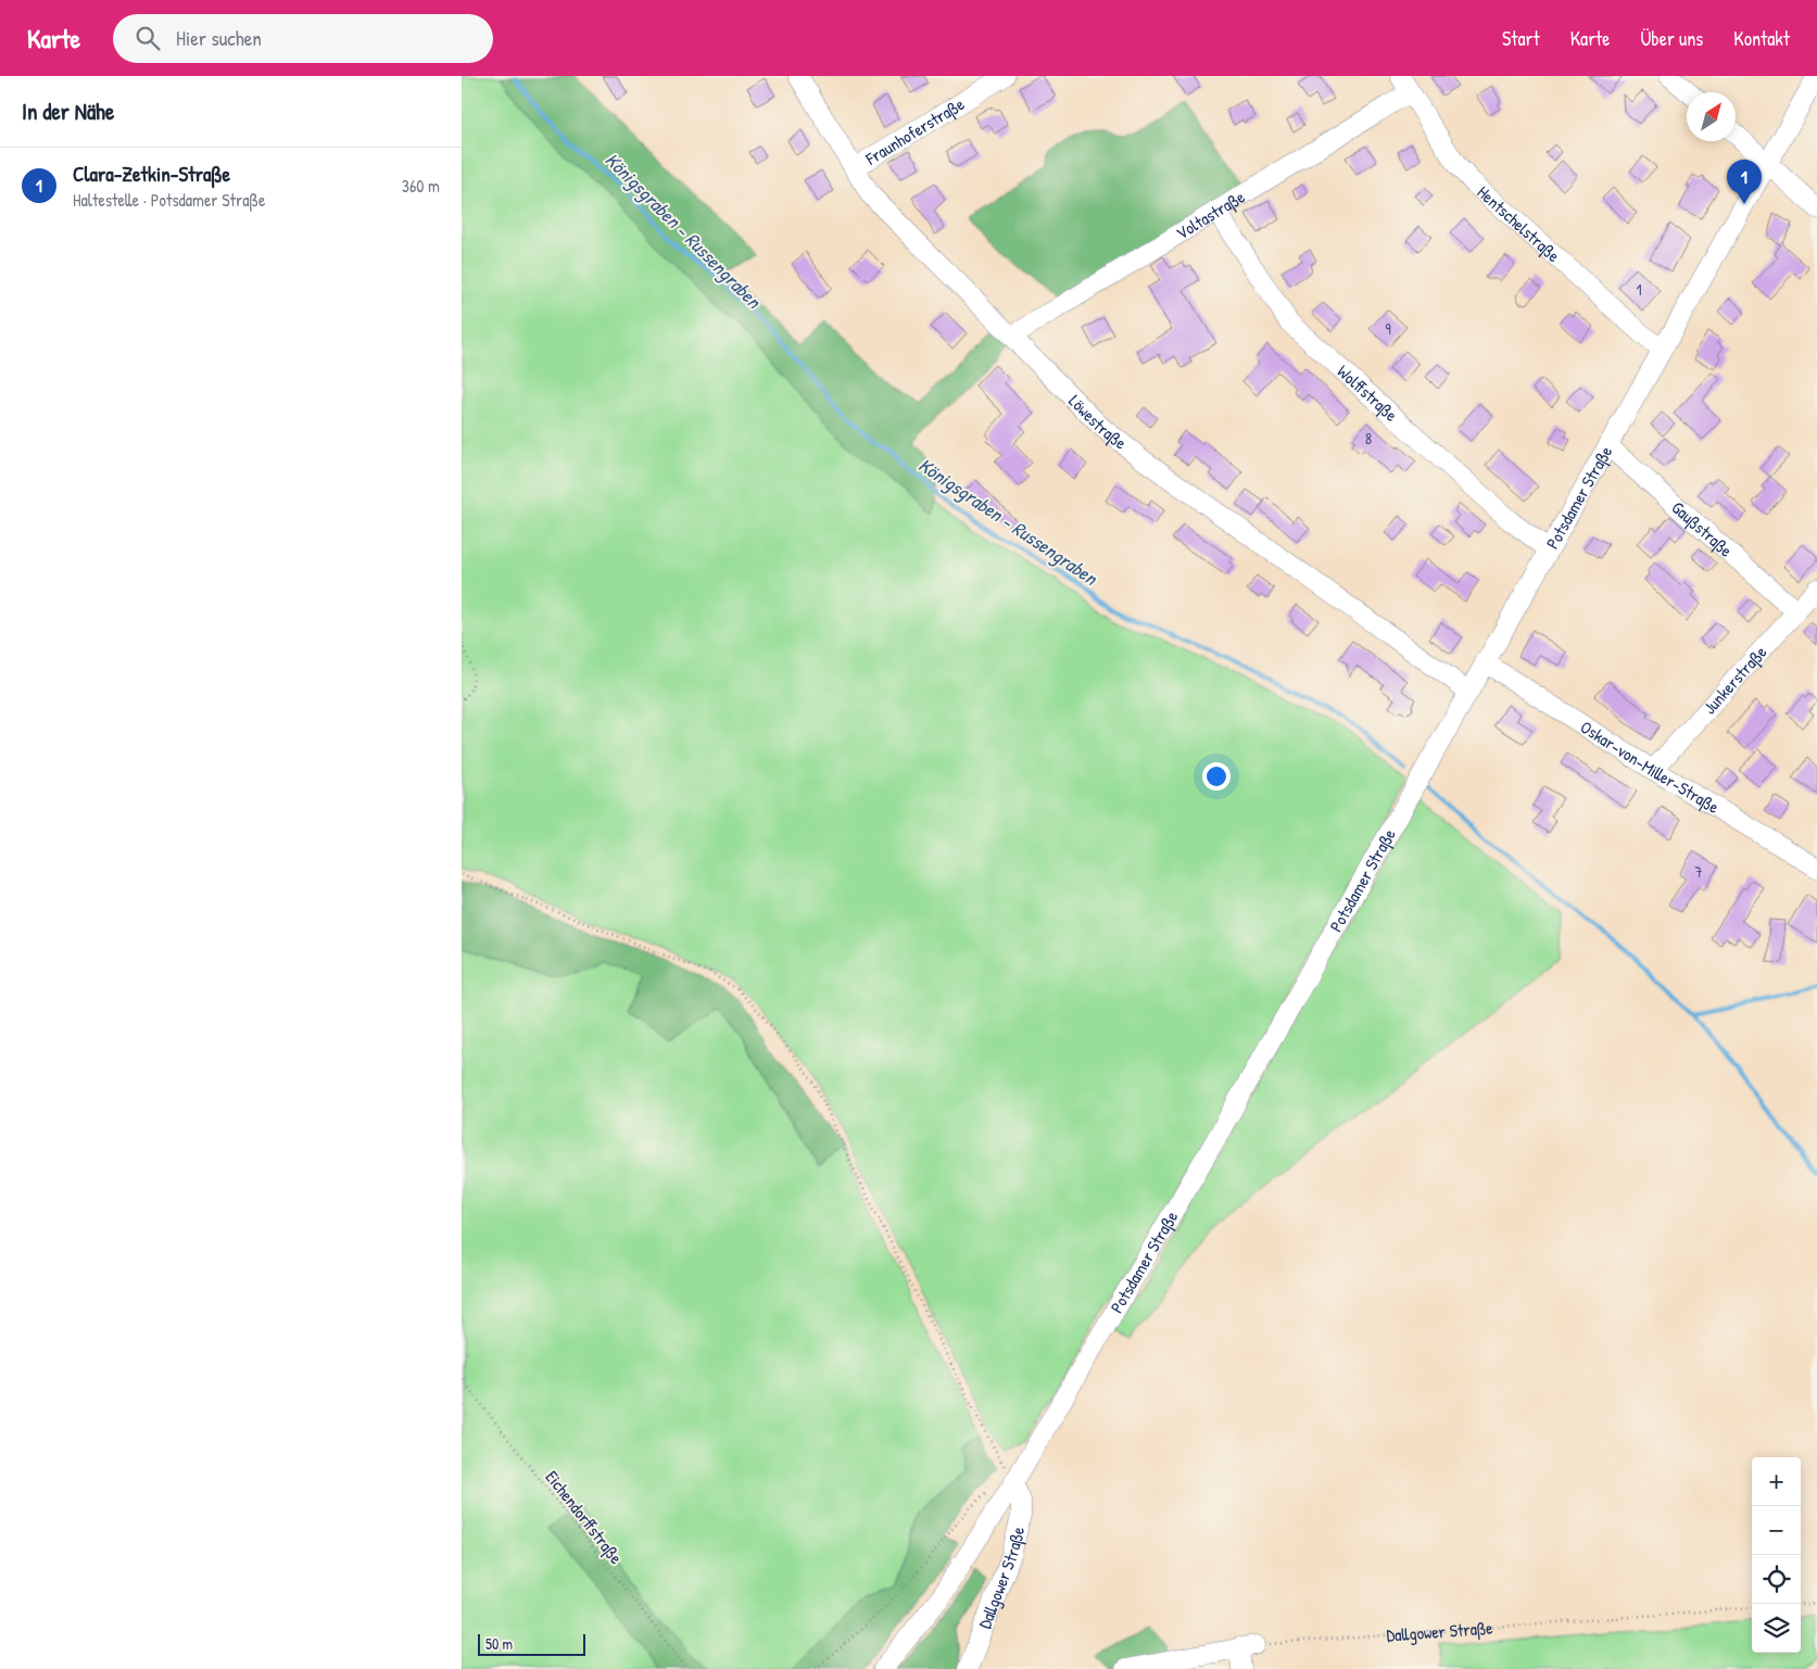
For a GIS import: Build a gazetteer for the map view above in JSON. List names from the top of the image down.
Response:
{
  "streets": {
    "street": [
      "Fraunhoferstraße",
      "Voltastraße",
      "Hentschelstraße",
      "Wolffstraße",
      "Löwestraße",
      "Potsdamer Straße",
      "Gaußstraße",
      "Junkerstraße",
      "Oskar-von-Miller-Straße",
      "Dallgower Straße"
    ],
    "path": ["Eichendorffstraße"]
  },
  "crossings": [
    ["Fraunhoferstraße", "Löwestraße"],
    ["Voltastraße", "Hentschelstraße"],
    ["Voltastraße", "Wolffstraße"],
    ["Voltastraße", "Löwestraße"],
    ["Hentschelstraße", "Potsdamer Straße"],
    ["Wolffstraße", "Potsdamer Straße"],
    ["Löwestraße", "Potsdamer Straße"],
    ["Potsdamer Straße", "Gaußstraße"],
    ["Potsdamer Straße", "Oskar-von-Miller-Straße"],
    ["Potsdamer Straße", "Dallgower Straße"],
    ["Gaußstraße", "Junkerstraße"],
    ["Junkerstraße", "Oskar-von-Miller-Straße"]
  ],
  "water": ["Königsgraben - Russengraben"],
  "house_numbers": [
    "1",
    "9",
    "8",
    "7"
  ],
  "scale_bar": "50 m",
  "north": "top right",
  "page": {
    "header": "Karte",
    "search": "Hier suchen",
    "nav": [
      "Start",
      "Karte",
      "Über uns",
      "Kontakt"
    ],
    "heading": "In der Nähe",
    "list": [
      {
        "mark": "1",
        "name": "Clara-Zetkin-Straße",
        "note": "Haltestelle · Potsdamer Straße",
        "value": "360 m"
      }
    ],
    "pins": "1",
    "map_buttons": ["+", "−"],
    "scale": "50 m"
  }
}
